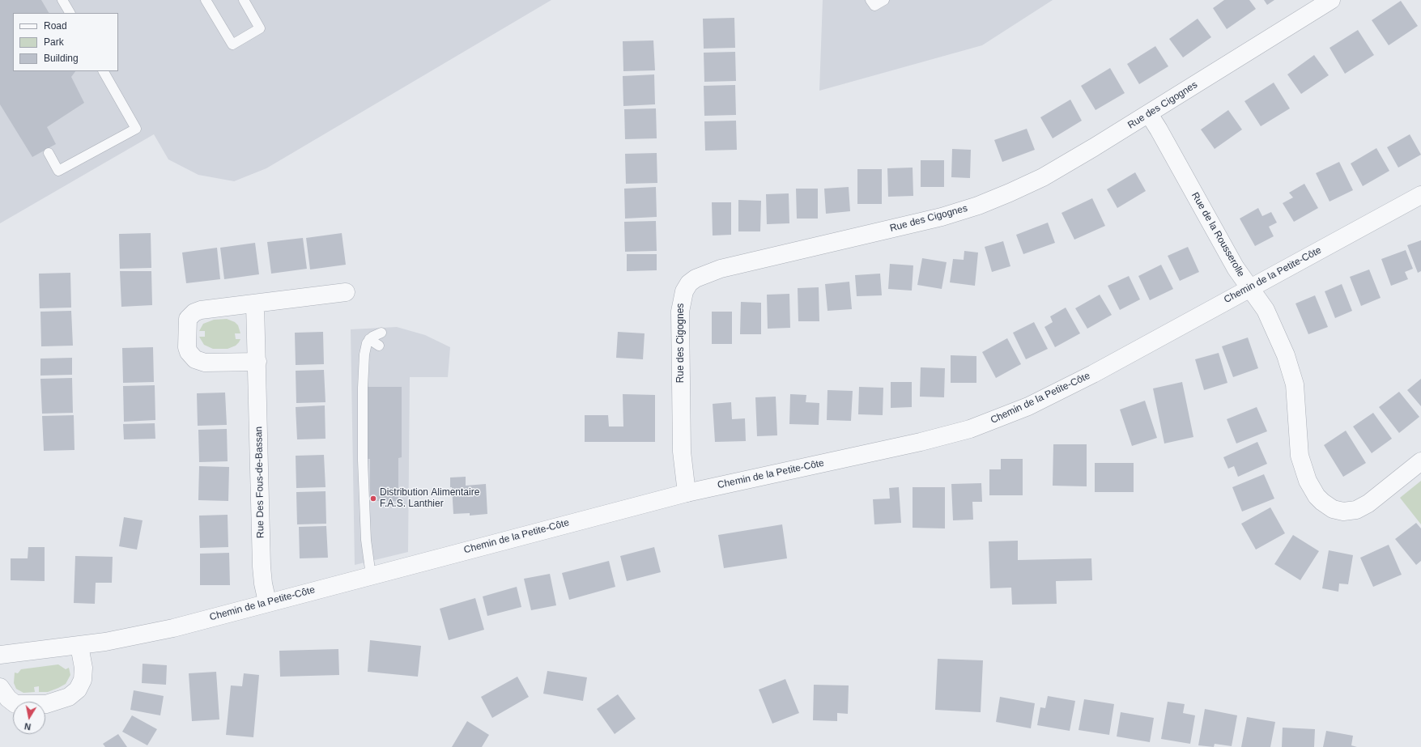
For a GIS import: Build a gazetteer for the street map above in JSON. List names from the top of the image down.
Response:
{
  "streets": {
    "street": [
      "Rue des Cigognes",
      "Rue de la Rousserolle",
      "Chemin de la Petite-Côte",
      "Rue Des Fous-de-Bassan"
    ]
  },
  "crossings": [
    ["Rue des Cigognes", "Rue de la Rousserolle"],
    ["Rue des Cigognes", "Chemin de la Petite-Côte"],
    ["Rue de la Rousserolle", "Chemin de la Petite-Côte"],
    ["Chemin de la Petite-Côte", "Rue Des Fous-de-Bassan"]
  ],
  "places": ["Distribution Alimentaire F.A.S. Lanthier"],
  "legend": ["Road", "Park", "Building"],
  "north": "bottom"
}
